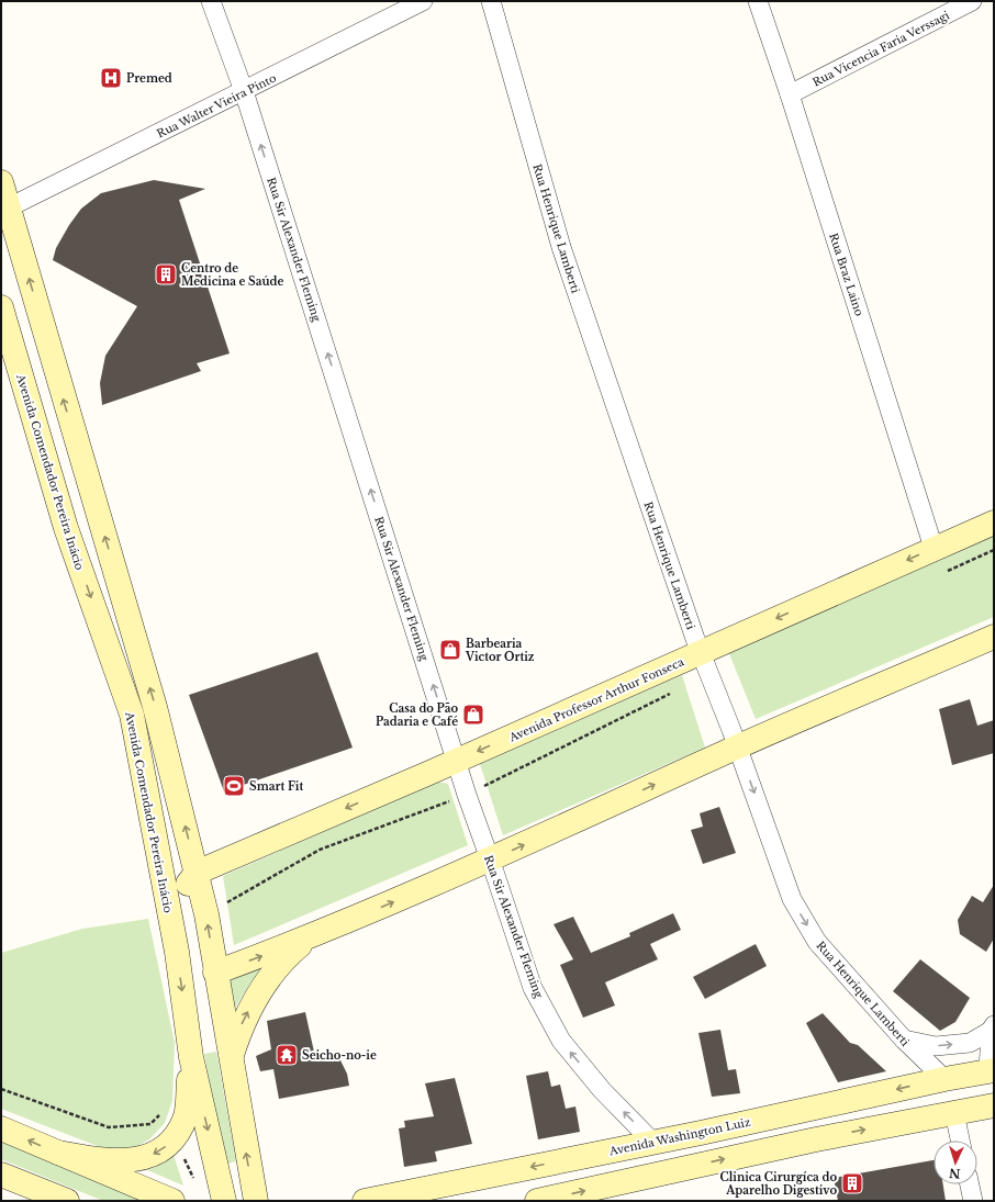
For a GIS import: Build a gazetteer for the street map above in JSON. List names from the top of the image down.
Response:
{
  "streets": {
    "main road": ["Avenida Comendador Pereira Inácio", "Avenida Professor Arthur Fonseca", "Avenida Washington Luiz"],
    "street": [
      "Rua Vicencia Faria Verssagi",
      "Rua Walter Vieira Pinto",
      "Rua Henrique Lamberti",
      "Rua Sir Alexander Fleming",
      "Rua Braz Laino"
    ]
  },
  "crossings": [
    ["Rua Vicencia Faria Verssagi", "Rua Braz Laino"],
    ["Rua Walter Vieira Pinto", "Rua Sir Alexander Fleming"],
    ["Rua Henrique Lamberti", "Avenida Professor Arthur Fonseca"],
    ["Rua Henrique Lamberti", "Avenida Washington Luiz"],
    ["Rua Sir Alexander Fleming", "Avenida Professor Arthur Fonseca"],
    ["Rua Sir Alexander Fleming", "Avenida Washington Luiz"],
    ["Rua Braz Laino", "Avenida Professor Arthur Fonseca"]
  ],
  "one_way": ["Rua Sir Alexander Fleming"],
  "places": {
    "hospital": ["Premed"],
    "building": ["Centro de Medicina e Saúde", "Clinica Cirurgíca do Aparelho Digestivo"],
    "shop": ["Barbearia Victor Ortiz", "Casa do Pão Padaria e Café"],
    "sports": ["Smart Fit"],
    "temple": ["Seicho-no-ie"]
  },
  "north": "bottom"
}
